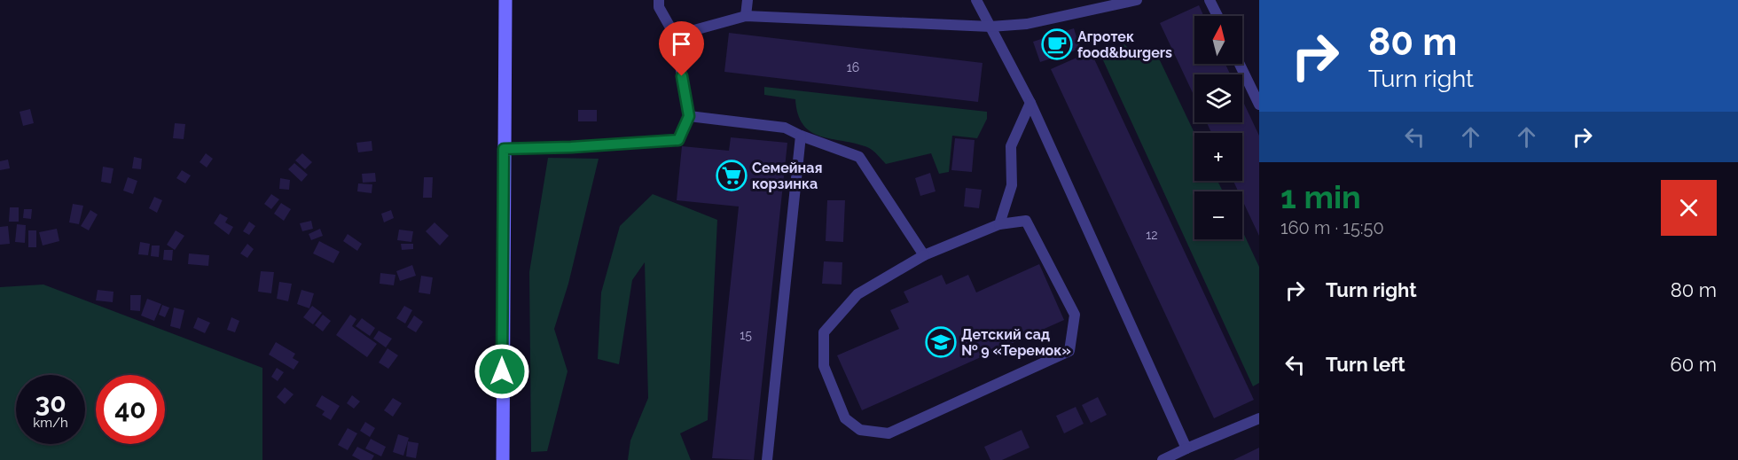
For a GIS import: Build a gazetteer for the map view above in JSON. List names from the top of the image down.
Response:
{
  "places": {
    "cafe": ["Агротек food&burgers"],
    "supermarket": ["Семейная корзинка"],
    "school or university": ["Детский сад № 9 «Теремок»"]
  },
  "house_numbers": ["16", "12", "15"],
  "north": "top",
  "page": {
    "turn": ["80 m", "Turn right"],
    "map_buttons": ["+", "−"],
    "heading": ["1 min", "160 m · 15:50"],
    "list": [
      {
        "name": "Turn right",
        "value": "80 m"
      },
      {
        "name": "Turn left",
        "value": "60 m"
      }
    ],
    "speed": "30 km/h",
    "limit": "40"
  }
}
